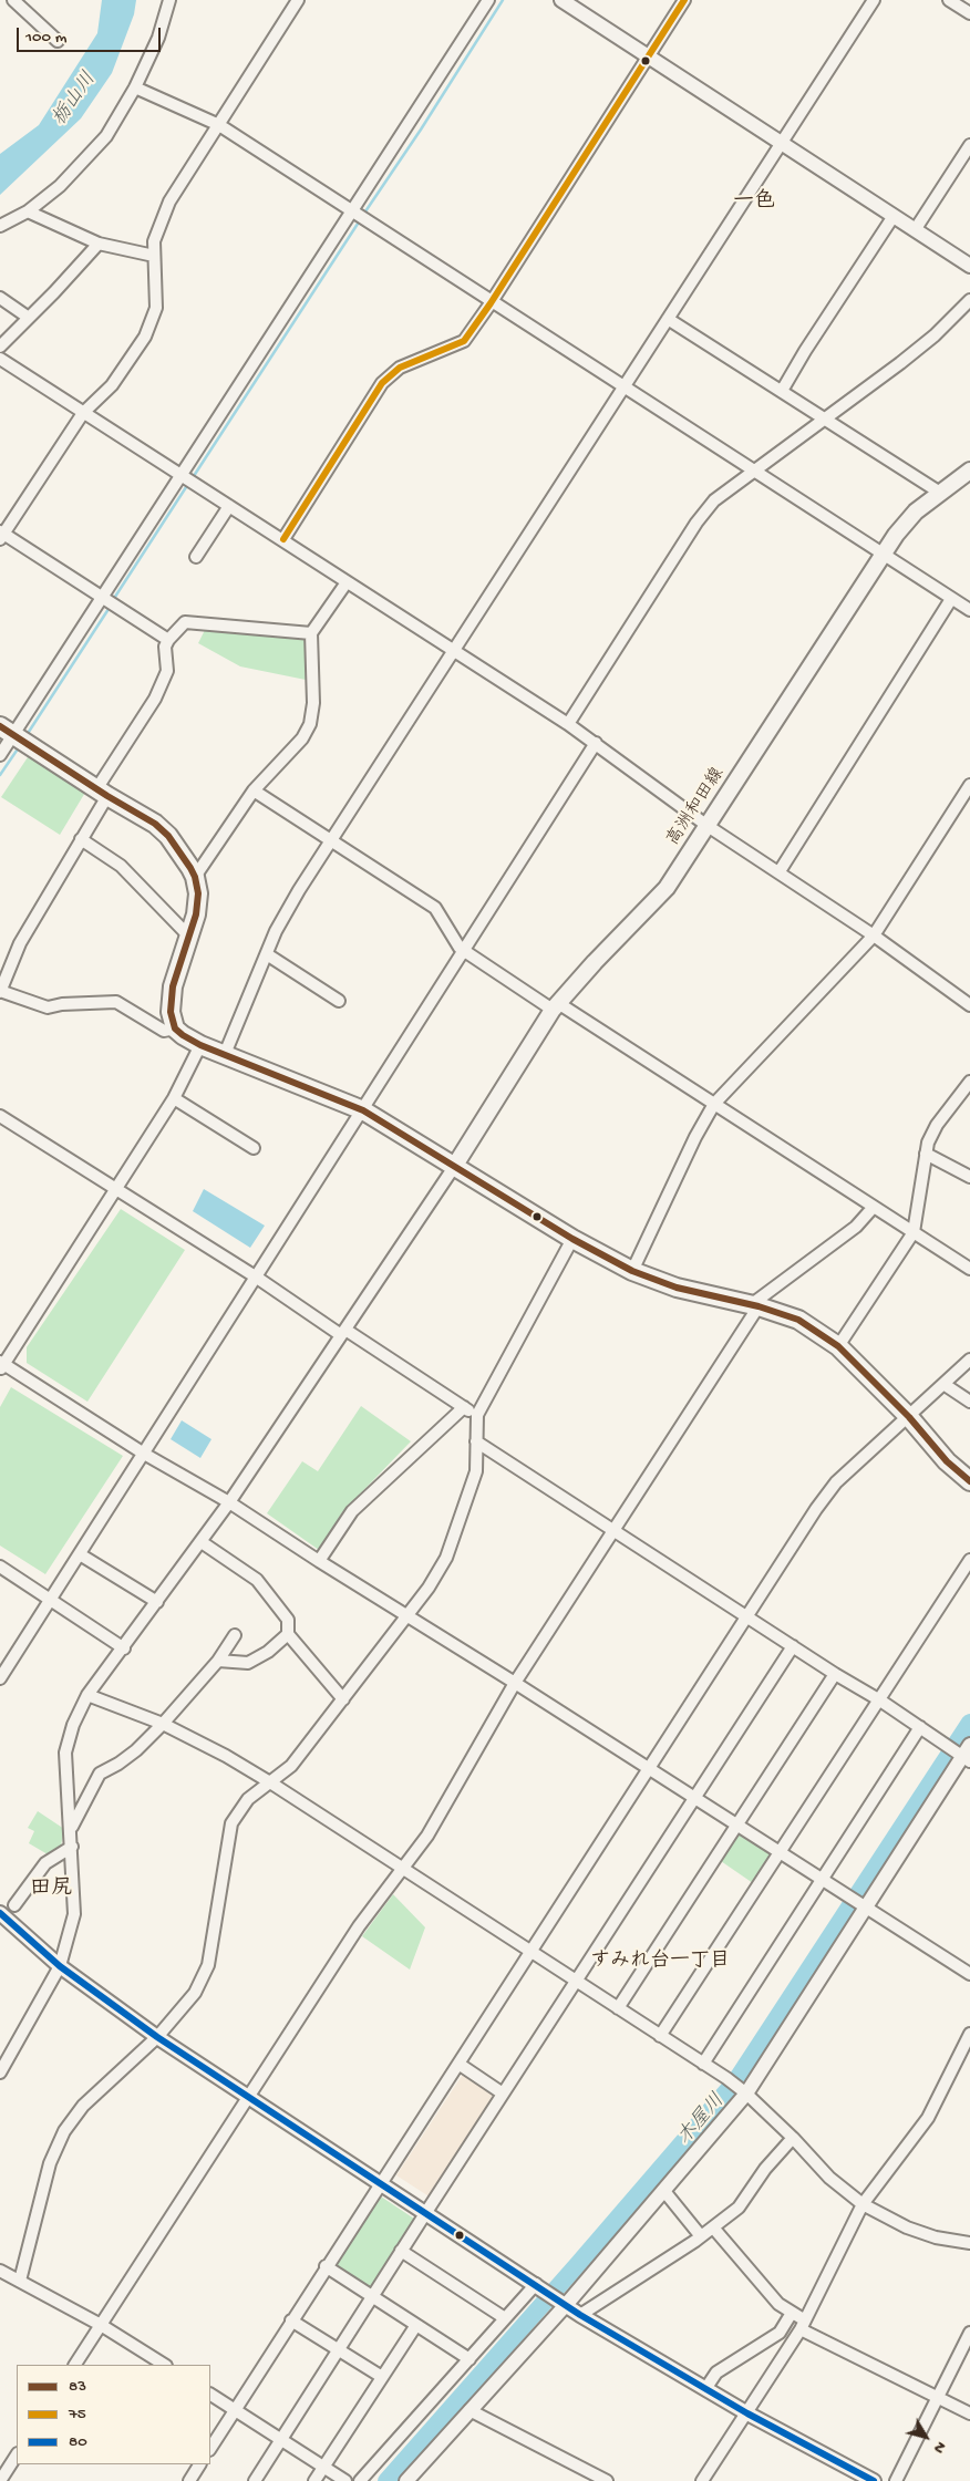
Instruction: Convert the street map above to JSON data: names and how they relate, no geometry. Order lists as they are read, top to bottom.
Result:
{
  "streets": {
    "main road": ["高洲和田線"]
  },
  "districts": ["一色", "田尻", "すみれ台一丁目"],
  "water": ["栃山川", "木屋川"],
  "lines": ["transit line 75", "transit line 83", "transit line 80"],
  "legend": ["83", "75", "80"],
  "scale_bar": "100 m",
  "north": "bottom right"
}
